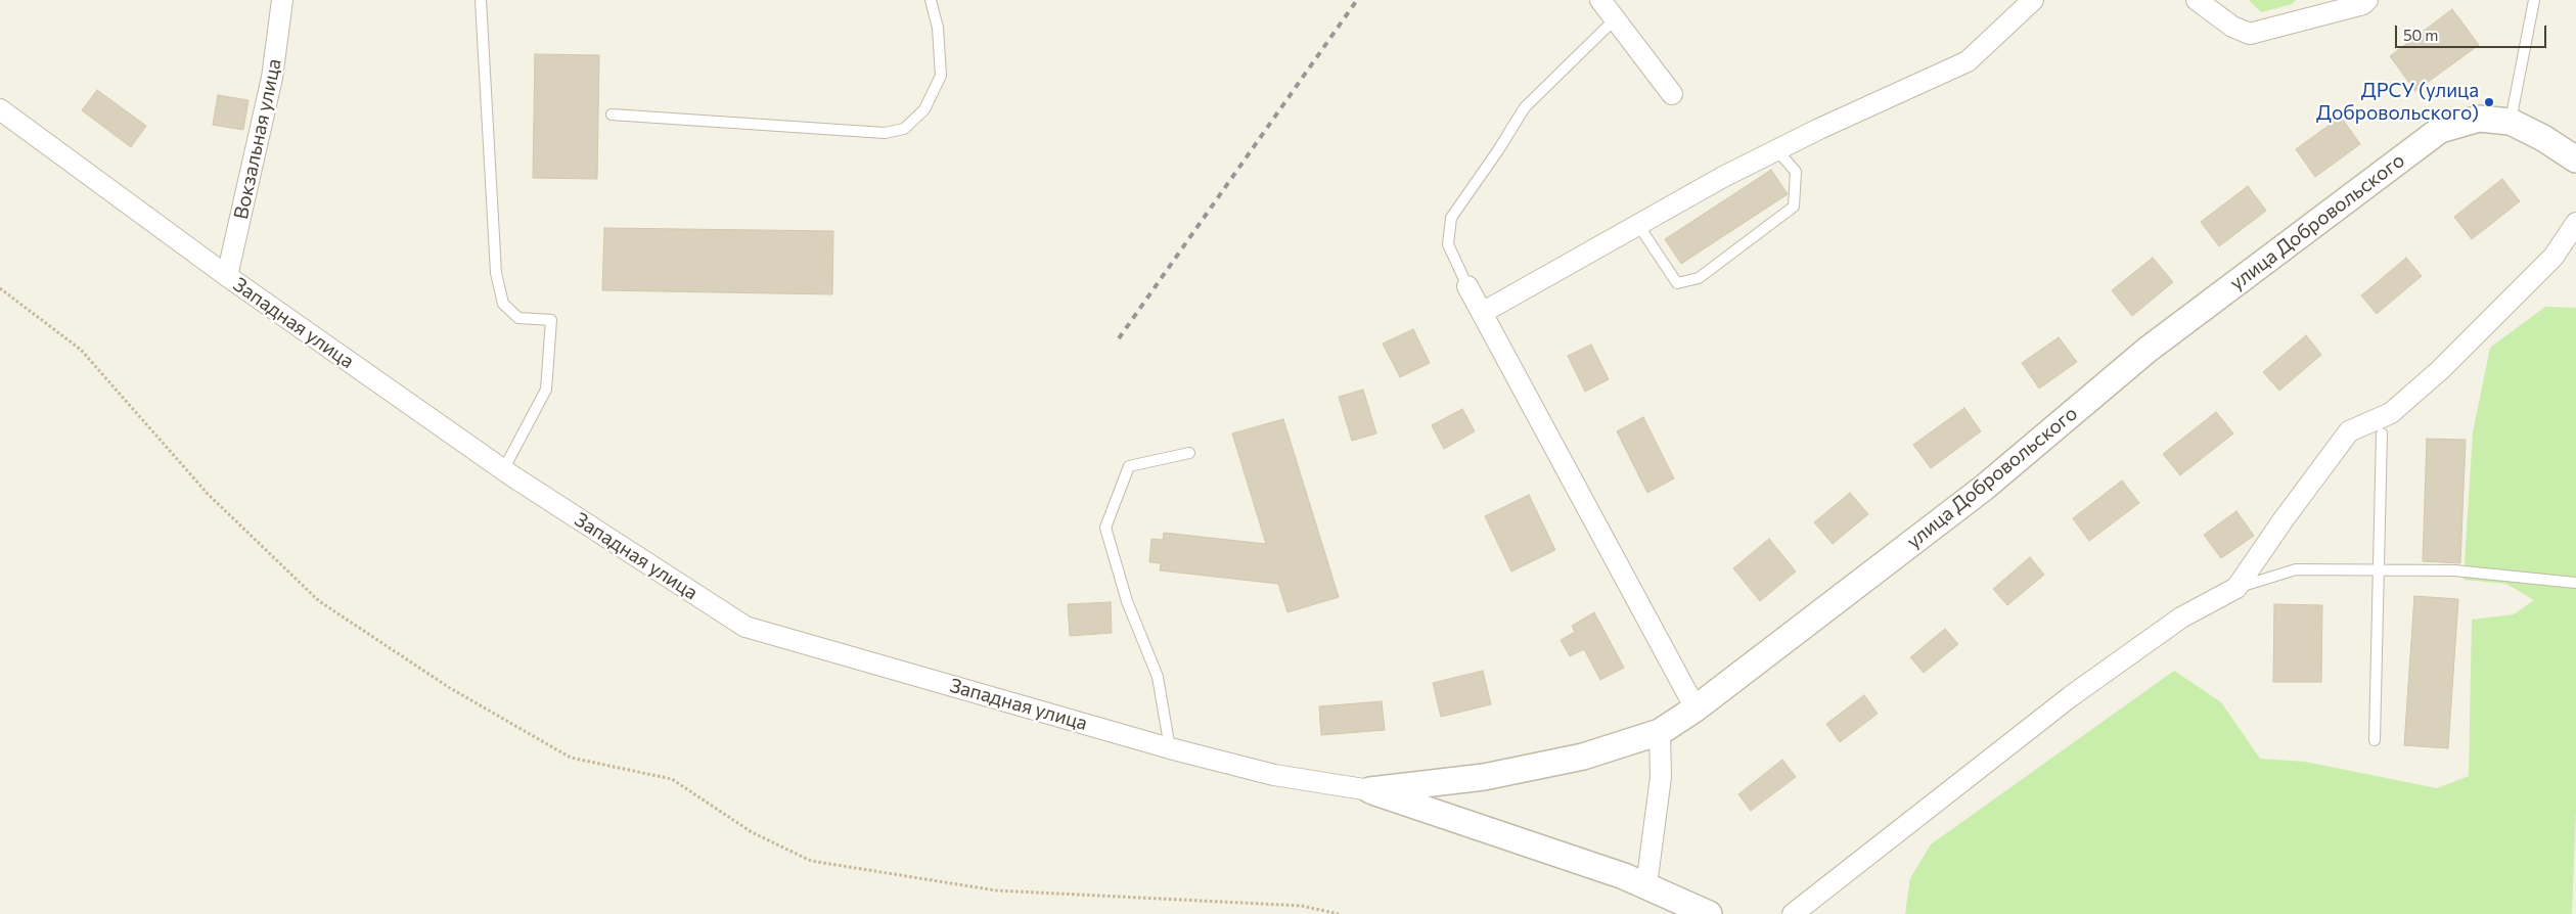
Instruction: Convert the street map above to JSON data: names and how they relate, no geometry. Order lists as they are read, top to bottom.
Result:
{
  "streets": {
    "street": ["Вокзальная улица", "улица Добровольского", "Западная улица"]
  },
  "crossings": [
    ["Вокзальная улица", "Западная улица"],
    ["улица Добровольского", "Западная улица"]
  ],
  "places": ["ДРСУ (улица Добровольского)"],
  "scale_bar": "50 m"
}
